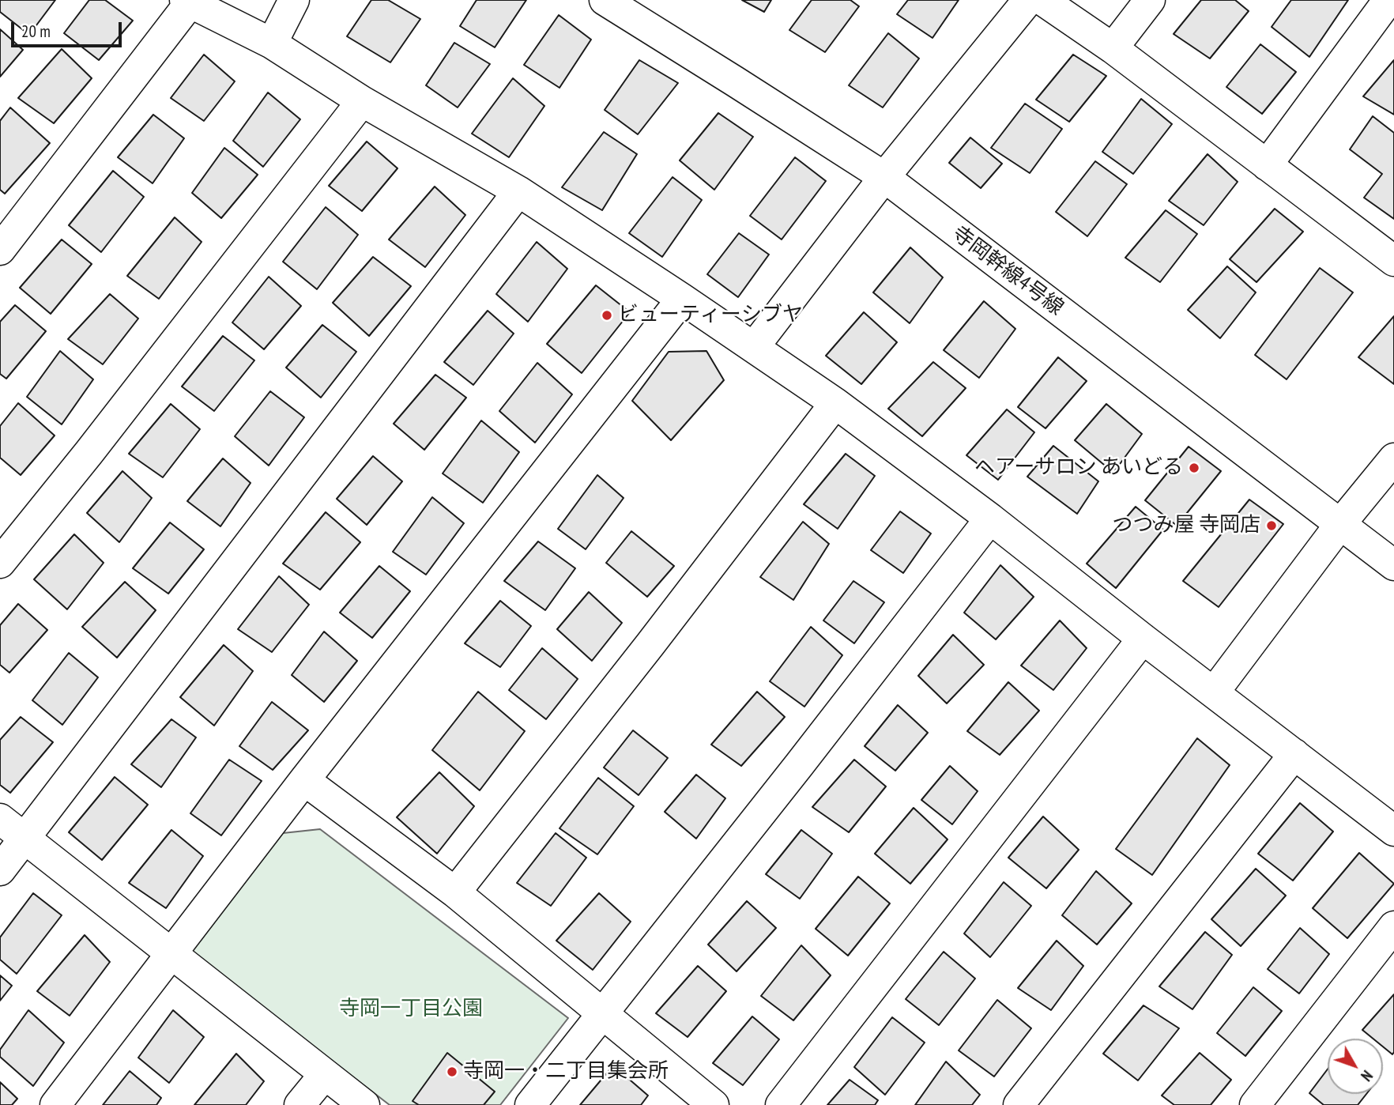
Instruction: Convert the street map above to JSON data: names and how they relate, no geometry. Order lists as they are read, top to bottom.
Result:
{
  "streets": {
    "street": ["寺岡幹線4号線"]
  },
  "parks": ["寺岡一丁目公園"],
  "places": [
    "ビューティーシブヤ",
    "ヘアーサロン あいどる",
    "つつみ屋 寺岡店",
    "寺岡一・二丁目集会所"
  ],
  "scale_bar": "20 m",
  "north": "bottom right"
}
